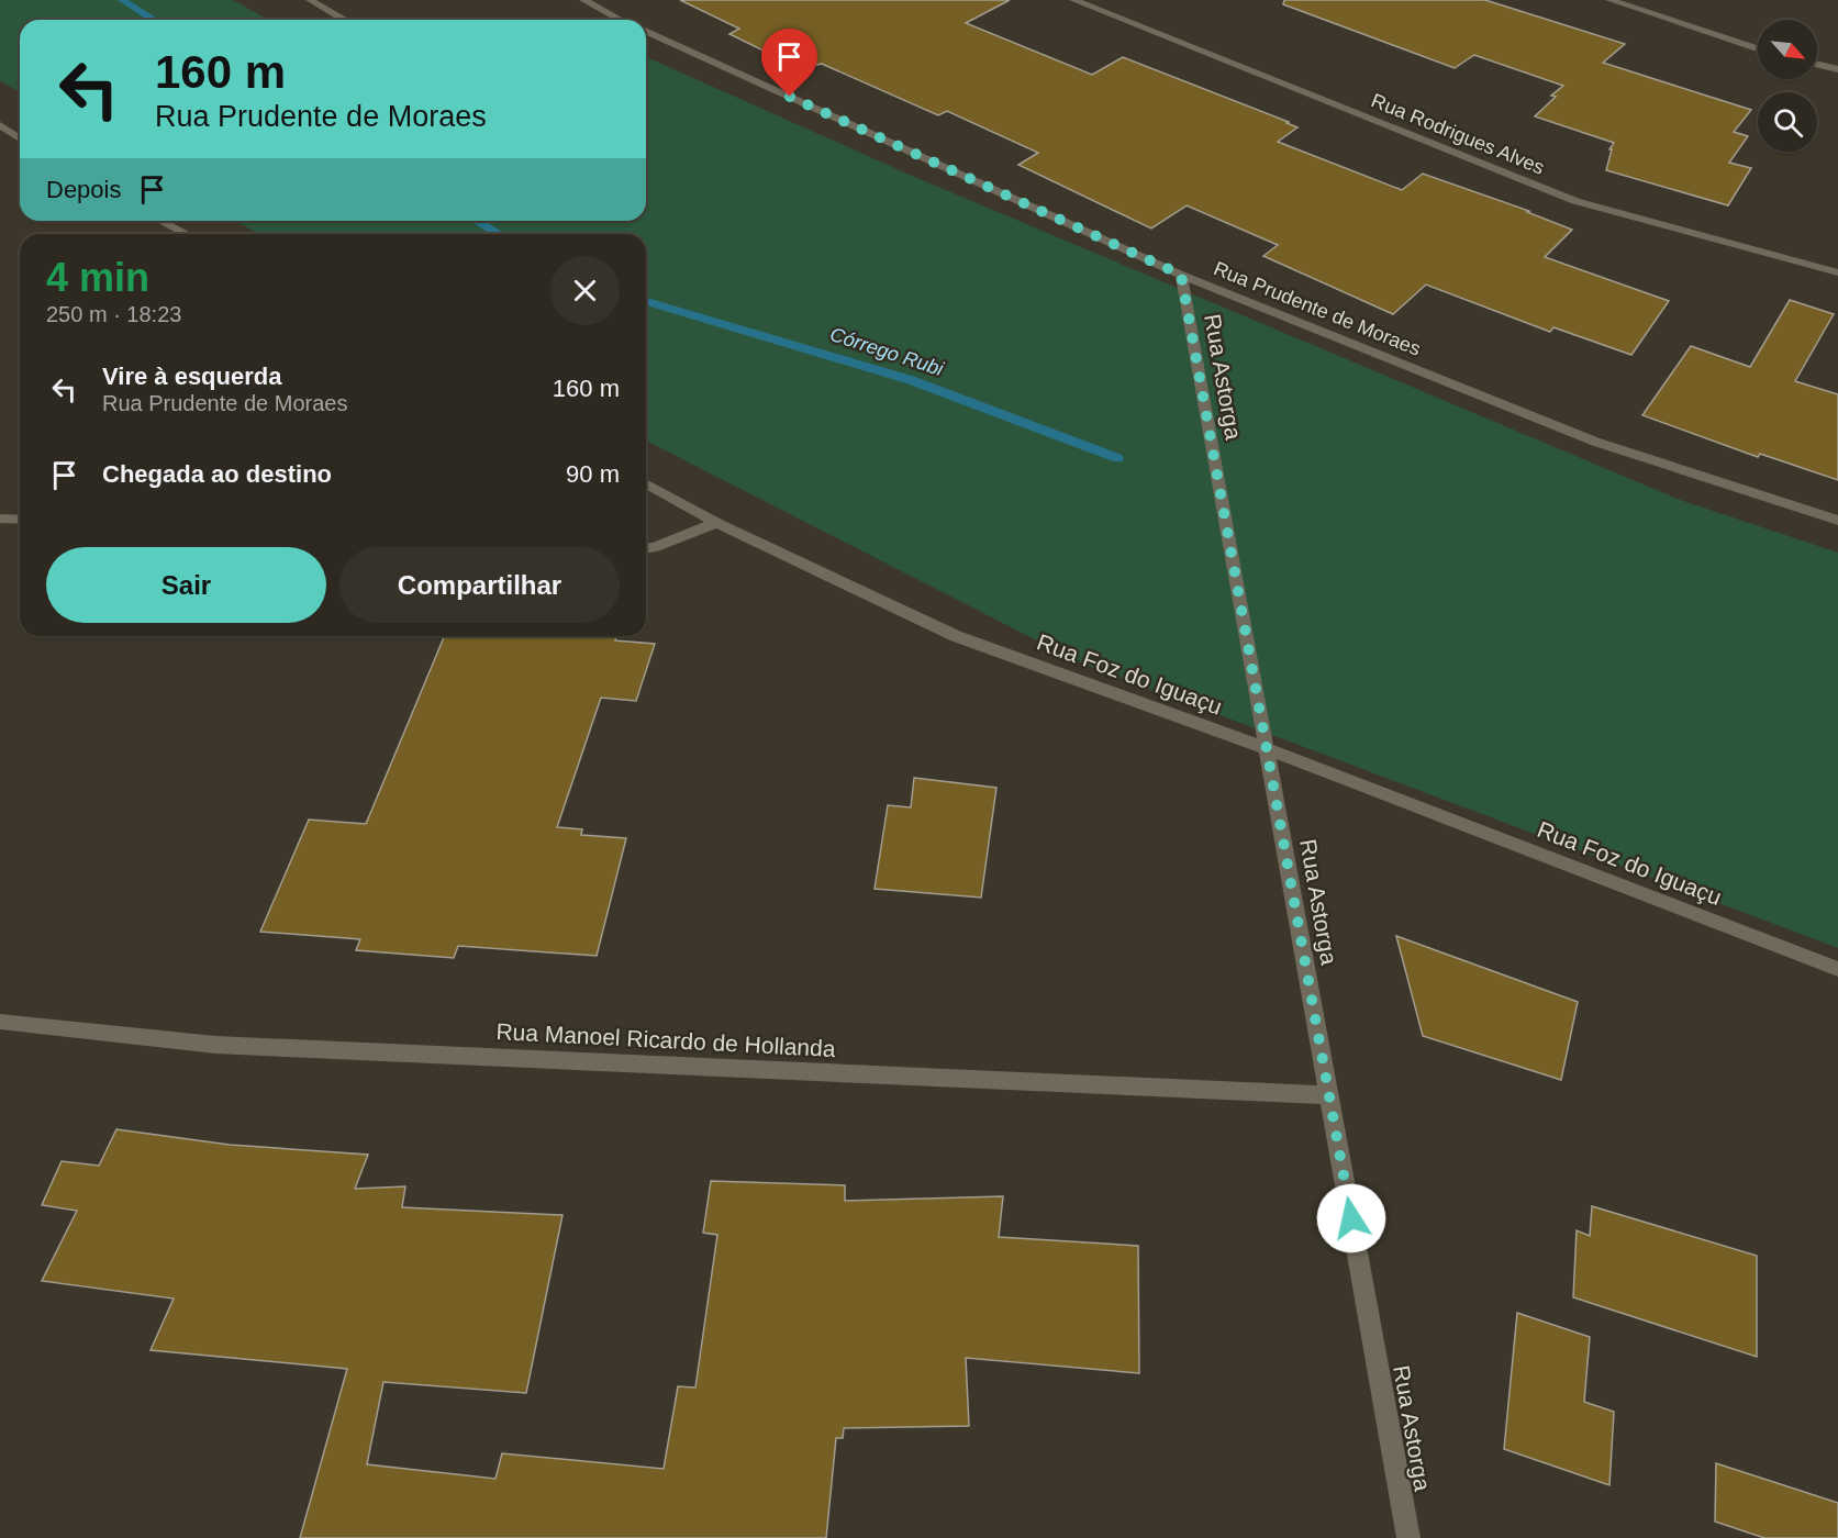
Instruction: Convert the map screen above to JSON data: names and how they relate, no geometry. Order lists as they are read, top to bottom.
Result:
{
  "streets": {
    "street": [
      "Rua Rodrigues Alves",
      "Rua Prudente de Moraes",
      "Rua Astorga",
      "Rua Foz do Iguaçu",
      "Rua Manoel Ricardo de Hollanda"
    ]
  },
  "crossings": [
    ["Rua Prudente de Moraes", "Rua Astorga"],
    ["Rua Astorga", "Rua Foz do Iguaçu"],
    ["Rua Astorga", "Rua Manoel Ricardo de Hollanda"]
  ],
  "water": ["Córrego Rubi"],
  "north": "bottom right",
  "page": {
    "turn": ["160 m", "Rua Prudente de Moraes"],
    "then": "Depois",
    "heading": ["4 min", "250 m · 18:23"],
    "list": [
      {
        "name": "Vire à esquerda",
        "note": "Rua Prudente de Moraes",
        "value": "160 m"
      },
      {
        "name": "Chegada ao destino",
        "value": "90 m"
      }
    ],
    "buttons": ["Sair", "Compartilhar"]
  }
}
